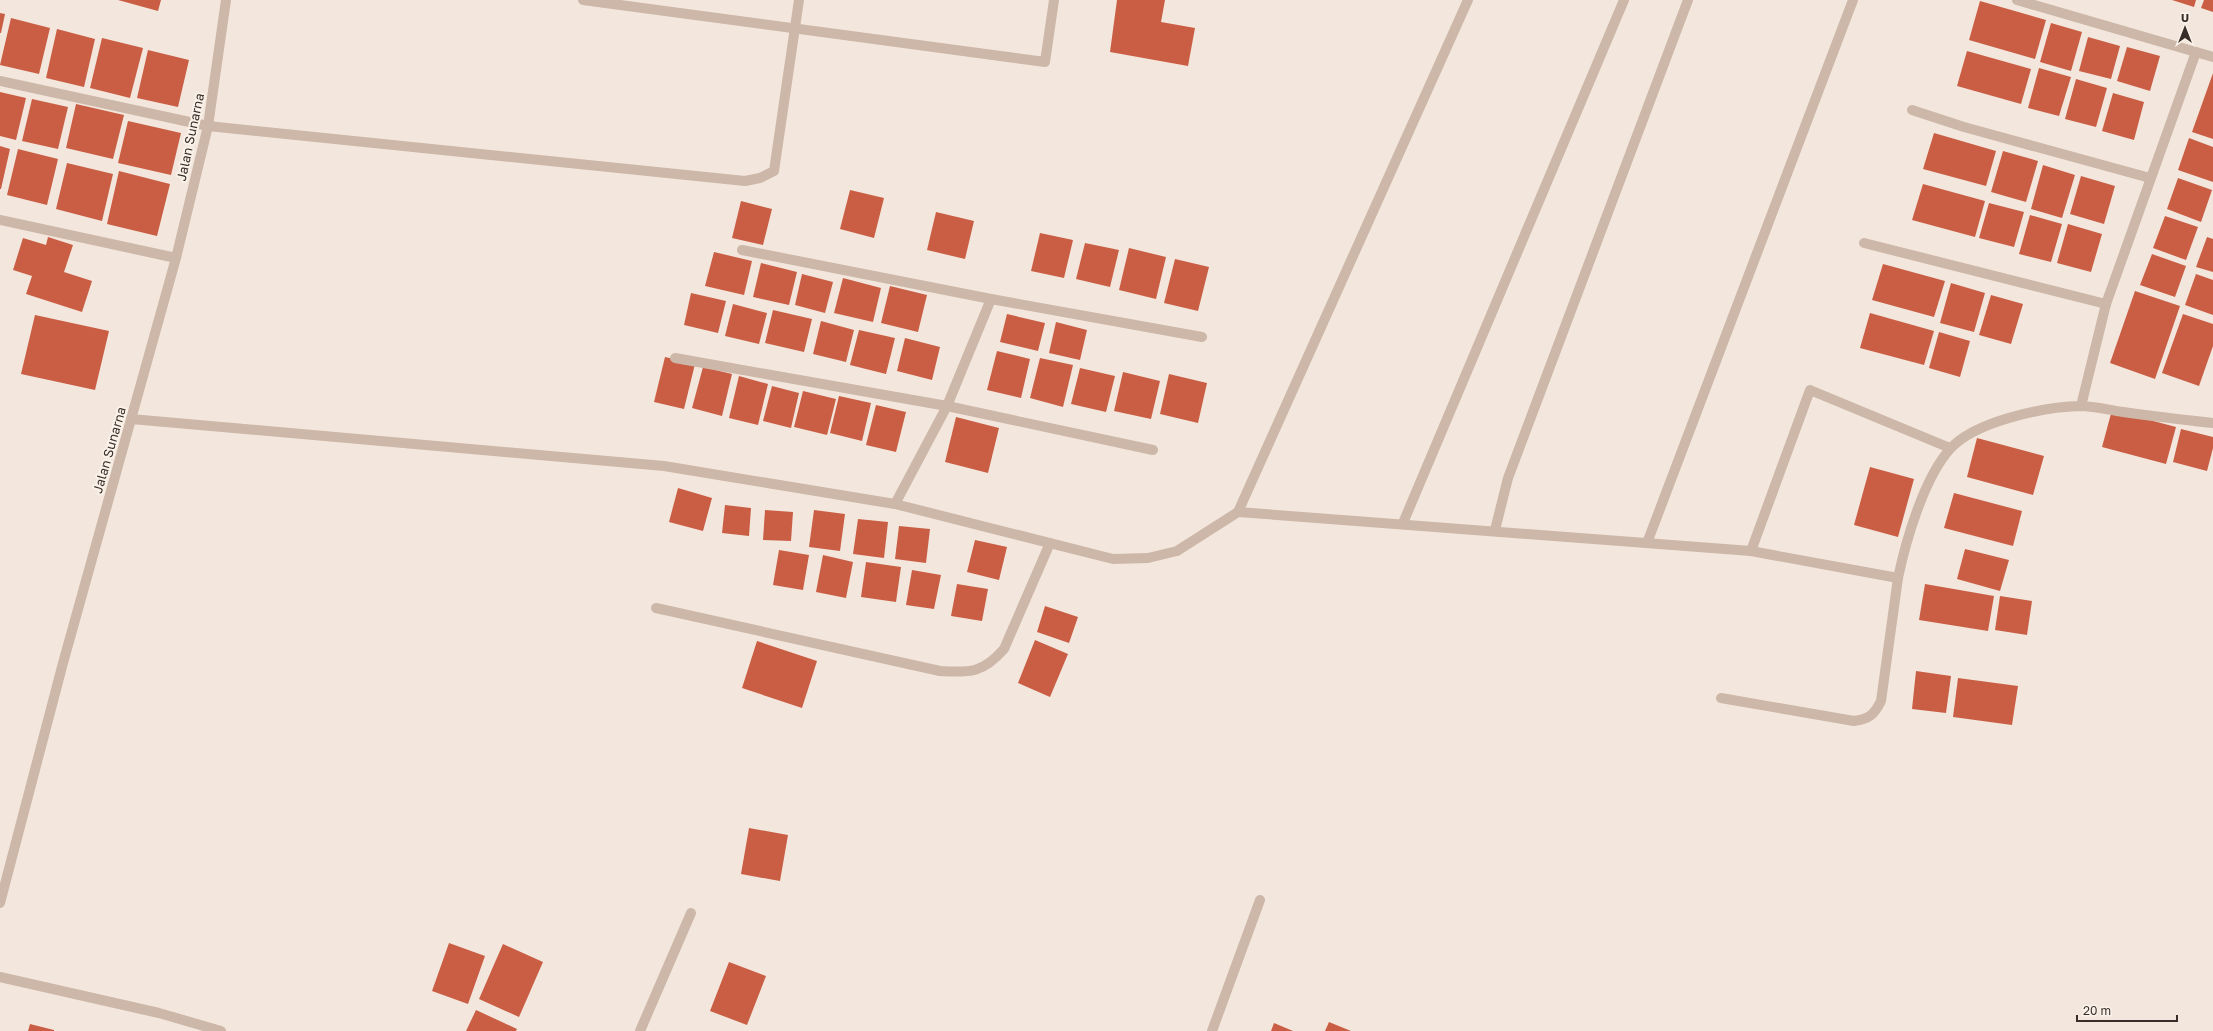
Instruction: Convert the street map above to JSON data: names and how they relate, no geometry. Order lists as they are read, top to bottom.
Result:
{
  "streets": {
    "street": ["Jalan Sunarna"]
  },
  "scale_bar": "20 m",
  "north": "top"
}
